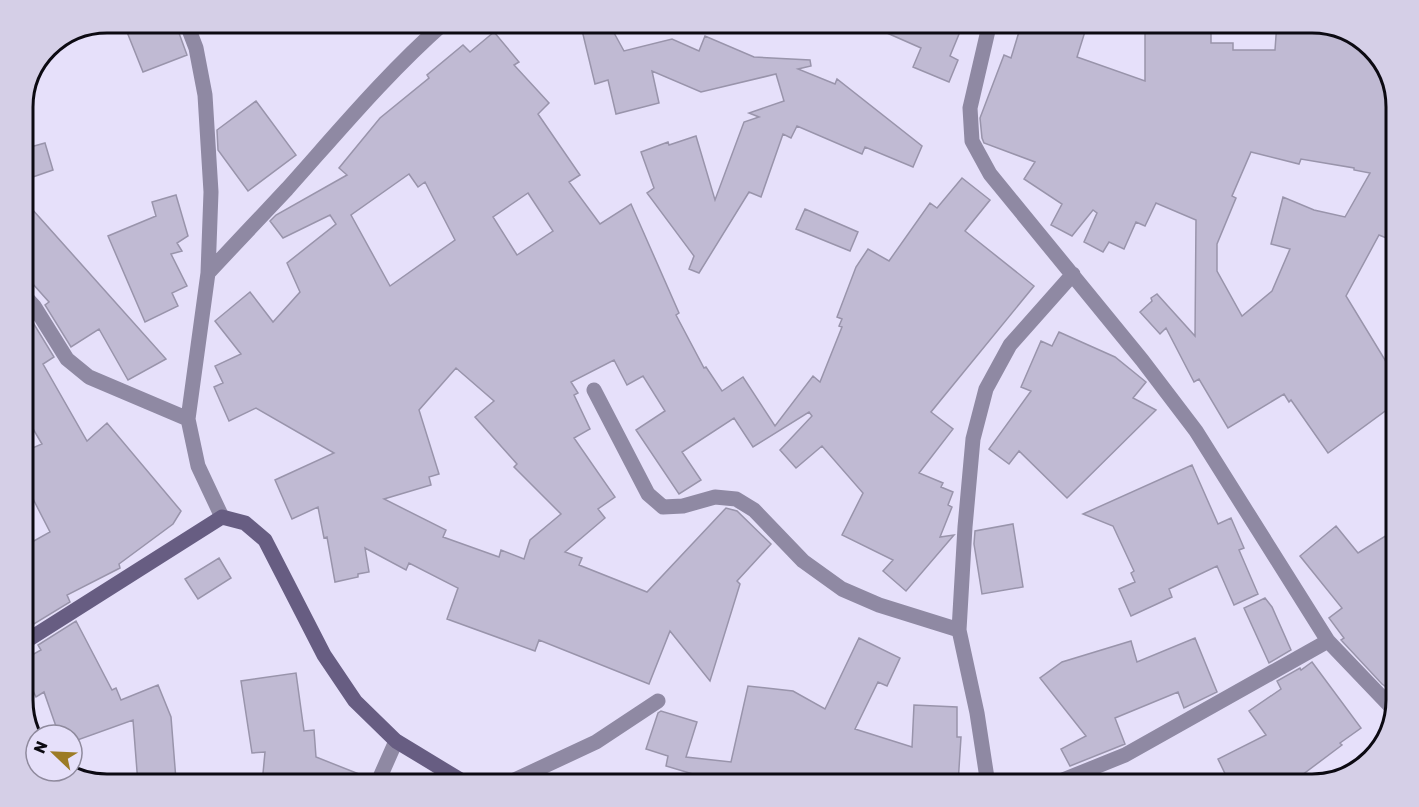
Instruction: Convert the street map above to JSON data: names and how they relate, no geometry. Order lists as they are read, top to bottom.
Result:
{
  "north": "top left"
}
